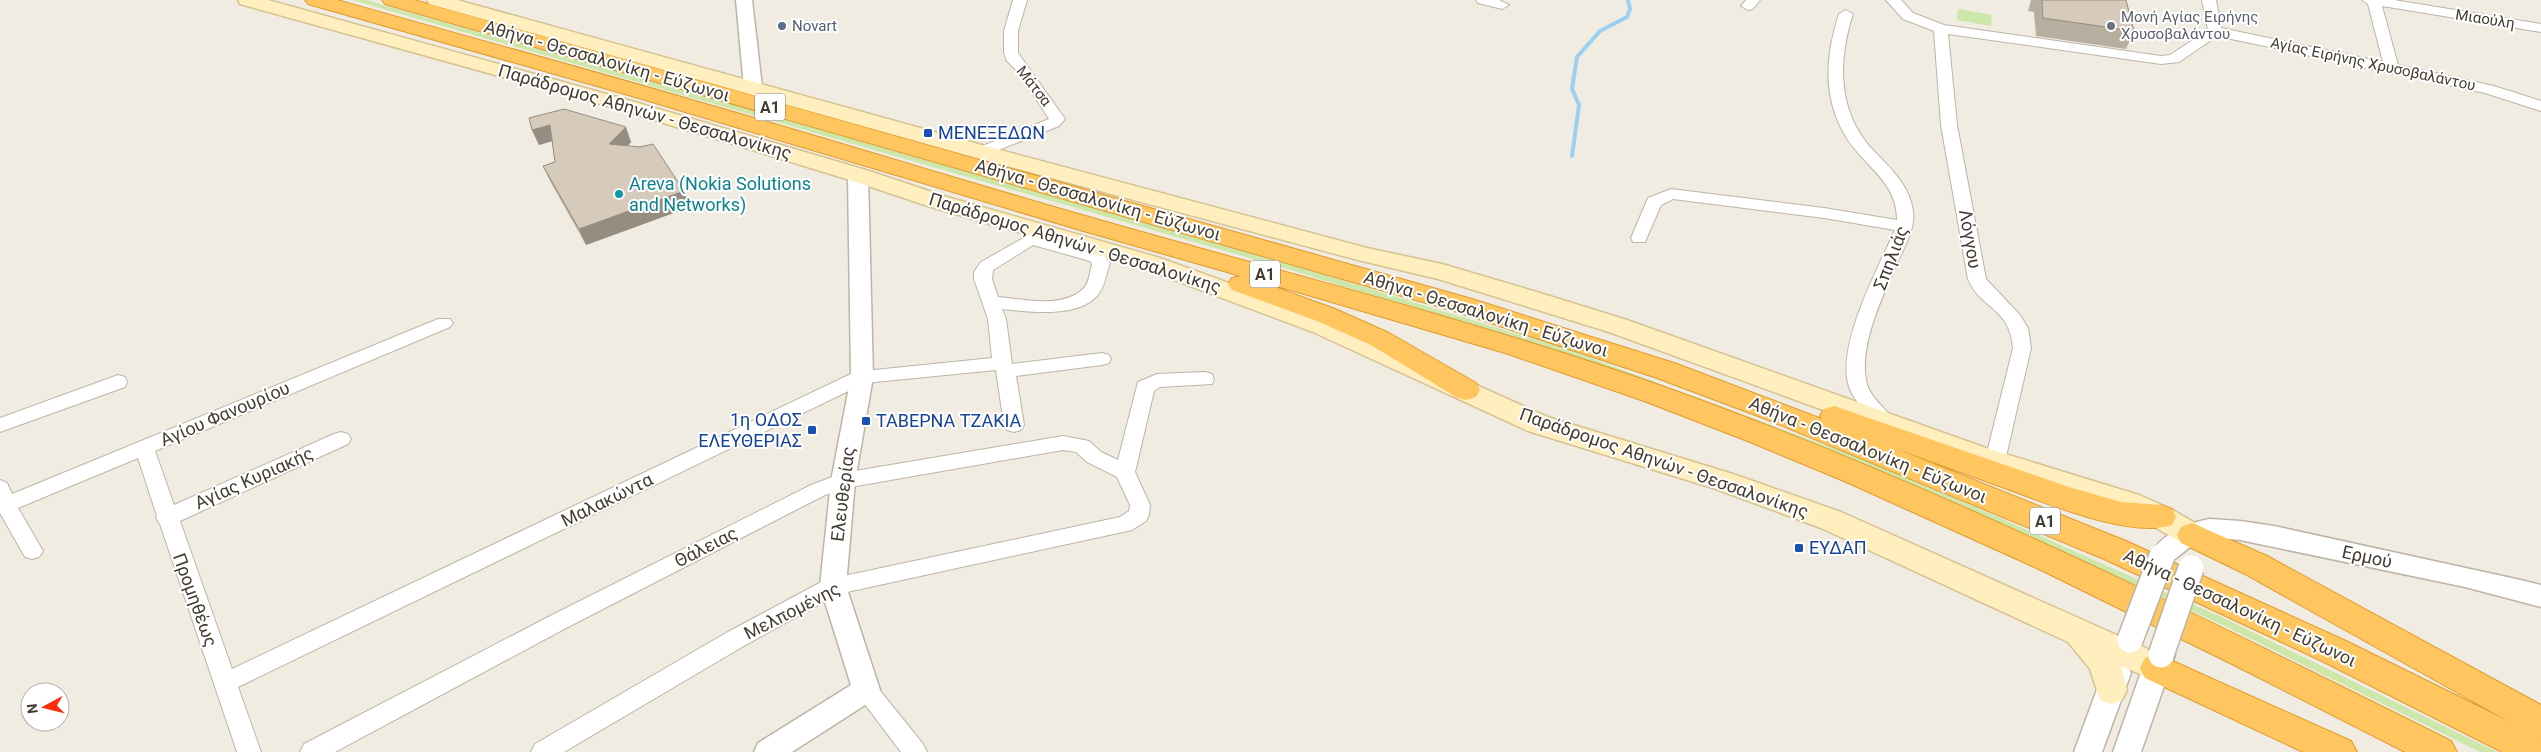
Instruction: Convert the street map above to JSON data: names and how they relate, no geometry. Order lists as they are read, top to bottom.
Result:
{
  "streets": {
    "highway": ["Αθήνα - Θεσσαλονίκη - Εύζωνοι", "Α1"],
    "main road": ["Παράδρομος Αθηνών - Θεσσαλονίκης"],
    "street": [
      "Μιαούλη",
      "Αγίας Ειρήνης Χρυσοβαλάντου",
      "Μάτσα",
      "Λόγγου",
      "Σπηλιάς",
      "Αγίου Φανουρίου",
      "Αγίας Κυριακής",
      "Ελευθερίας",
      "Μαλακώντα",
      "Θάλειας",
      "Ερμού",
      "Προμηθέως",
      "Μελπομένης"
    ]
  },
  "crossings": [
    ["Παράδρομος Αθηνών - Θεσσαλονίκης", "Ελευθερίας"],
    ["Αγίου Φανουρίου", "Προμηθέως"],
    ["Αγίας Κυριακής", "Προμηθέως"],
    ["Ελευθερίας", "Μαλακώντα"],
    ["Ελευθερίας", "Θάλειας"],
    ["Ελευθερίας", "Μελπομένης"],
    ["Μαλακώντα", "Προμηθέως"],
    ["Θάλειας", "Μελπομένης"]
  ],
  "places": {
    "other": ["Novart", "Μονή Αγίας Ειρήνης Χρυσοβαλάντου", "Areva (Nokia Solutions and Networks)"],
    "transit": [
      "ΜΕΝΕΞΕΔΩΝ",
      "ΤΑΒΕΡΝΑ ΤΖΑΚΙΑ",
      "1η ΟΔΟΣ ΕΛΕΥΘΕΡΙΑΣ",
      "ΕΥΔΑΠ"
    ]
  },
  "north": "left"
}
